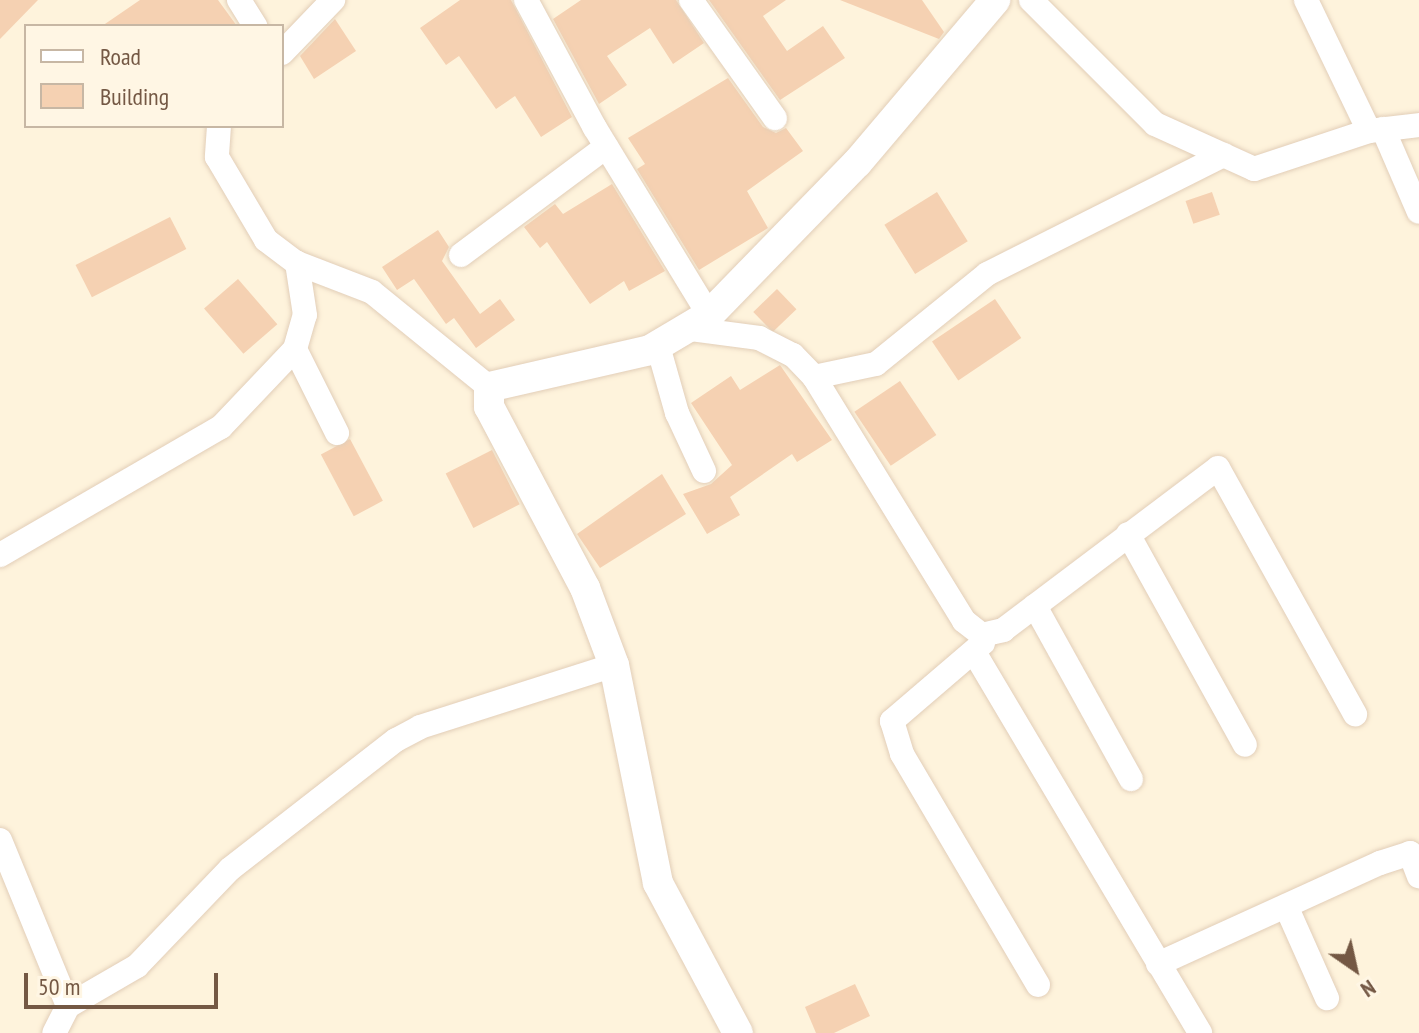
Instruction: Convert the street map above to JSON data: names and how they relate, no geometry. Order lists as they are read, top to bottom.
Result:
{
  "legend": ["Road", "Building"],
  "scale_bar": "50 m",
  "north": "bottom right"
}
